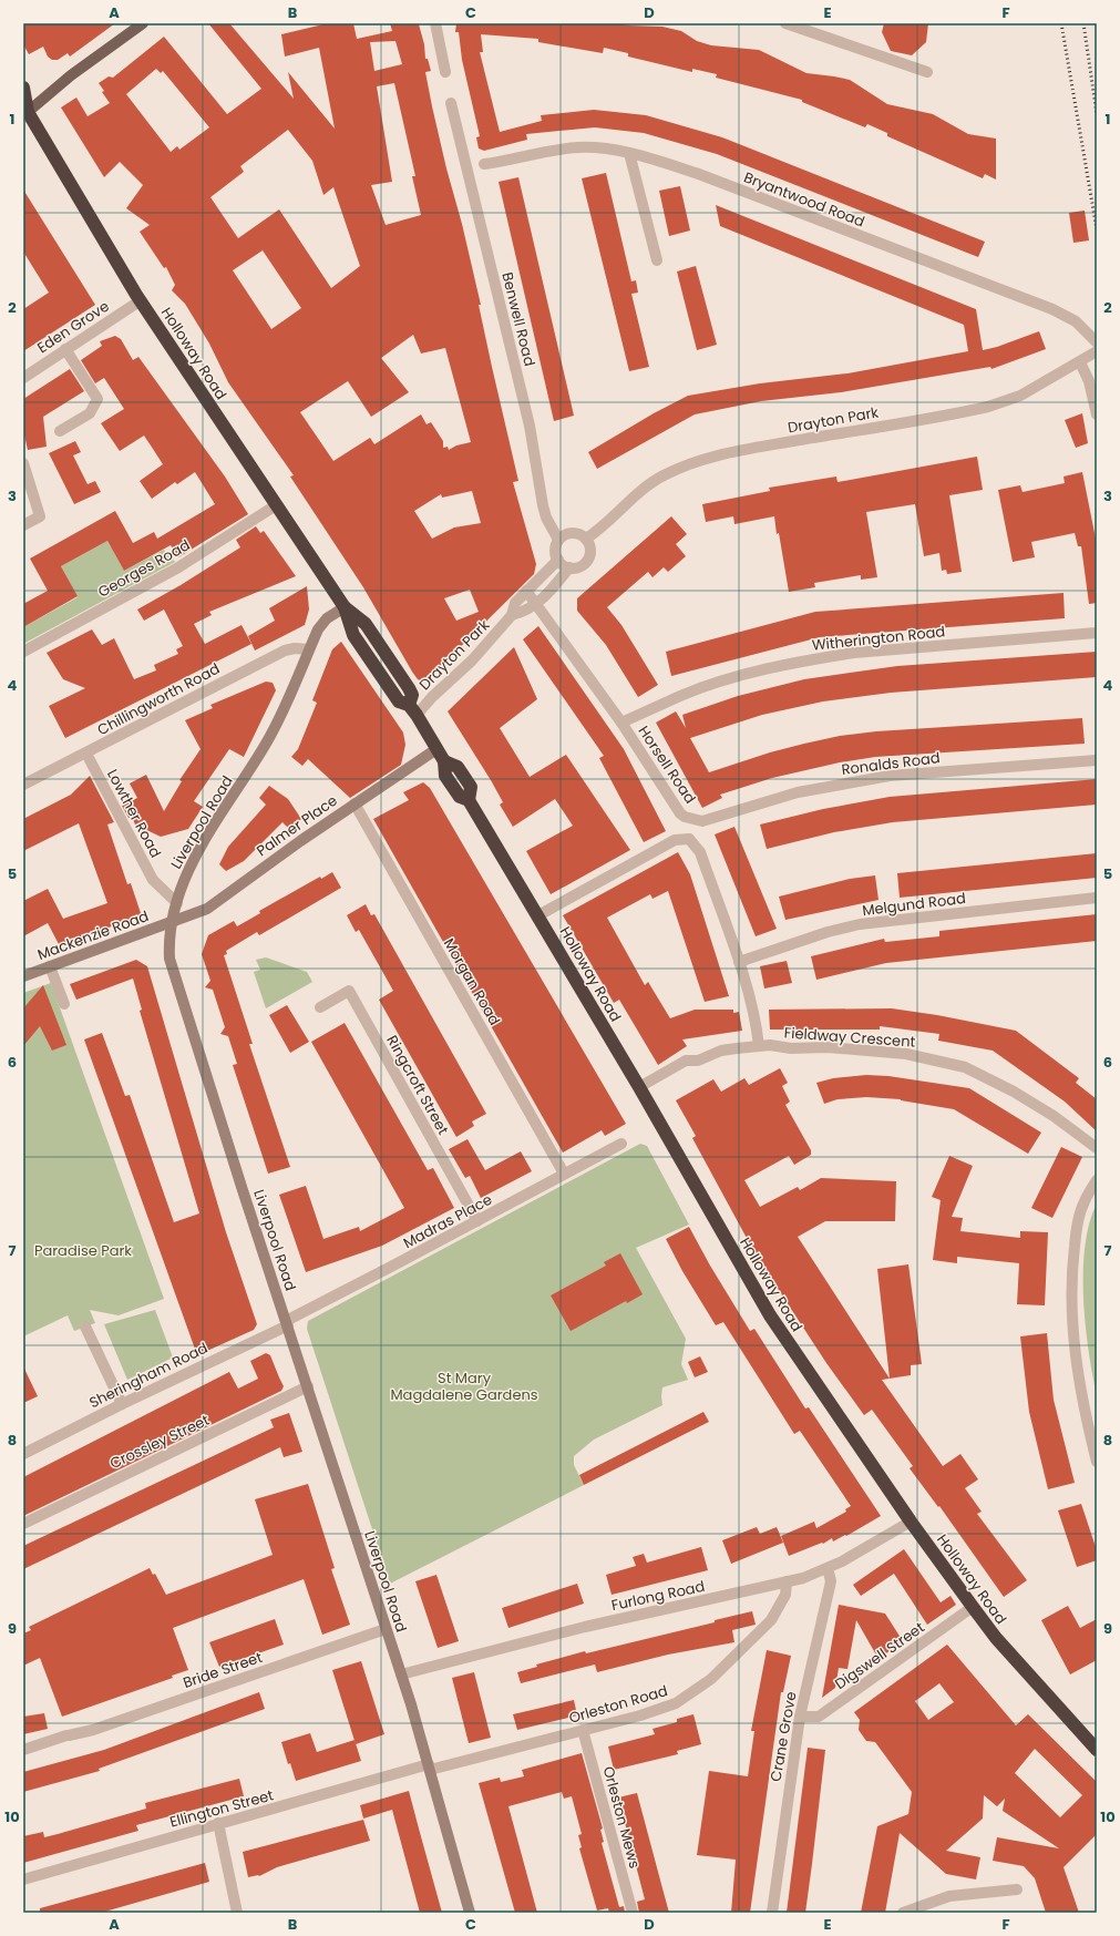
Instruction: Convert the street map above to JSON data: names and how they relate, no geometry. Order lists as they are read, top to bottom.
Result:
{
  "streets": {
    "highway": ["Holloway Road"],
    "main road": ["Liverpool Road", "Palmer Place", "Mackenzie Road"],
    "street": [
      "Bryantwood Road",
      "Benwell Road",
      "Eden Grove",
      "Drayton Park",
      "Georges Road",
      "Witherington Road",
      "Chillingworth Road",
      "Ronalds Road",
      "Horsell Road",
      "Lowther Road",
      "Melgund Road",
      "Morgan Road",
      "Fieldway Crescent",
      "Ringcroft Street",
      "Madras Place",
      "Sheringham Road",
      "Crossley Street",
      "Furlong Road",
      "Digswell Street",
      "Bride Street",
      "Orleston Road",
      "Crane Grove",
      "Ellington Street",
      "Orleston Mews"
    ]
  },
  "crossings": [
    ["Benwell Road", "Drayton Park"],
    ["Eden Grove", "Holloway Road"],
    ["Holloway Road", "Drayton Park"],
    ["Holloway Road", "Georges Road"],
    ["Holloway Road", "Liverpool Road"],
    ["Holloway Road", "Palmer Place"],
    ["Holloway Road", "Fieldway Crescent"],
    ["Holloway Road", "Furlong Road"],
    ["Holloway Road", "Digswell Street"],
    ["Drayton Park", "Horsell Road"],
    ["Witherington Road", "Horsell Road"],
    ["Chillingworth Road", "Lowther Road"],
    ["Chillingworth Road", "Liverpool Road"],
    ["Ronalds Road", "Horsell Road"],
    ["Lowther Road", "Liverpool Road"],
    ["Liverpool Road", "Palmer Place"],
    ["Liverpool Road", "Mackenzie Road"],
    ["Liverpool Road", "Madras Place"],
    ["Liverpool Road", "Sheringham Road"],
    ["Liverpool Road", "Crossley Street"],
    ["Liverpool Road", "Furlong Road"],
    ["Liverpool Road", "Bride Street"],
    ["Liverpool Road", "Orleston Road"],
    ["Liverpool Road", "Ellington Street"],
    ["Palmer Place", "Mackenzie Road"],
    ["Palmer Place", "Morgan Road"],
    ["Morgan Road", "Madras Place"],
    ["Ringcroft Street", "Madras Place"],
    ["Madras Place", "Sheringham Road"],
    ["Furlong Road", "Orleston Road"],
    ["Furlong Road", "Crane Grove"],
    ["Digswell Street", "Crane Grove"],
    ["Orleston Road", "Ellington Street"],
    ["Orleston Road", "Orleston Mews"]
  ],
  "parks": ["Paradise Park", "St Mary Magdalene Gardens"],
  "grid": {
    "columns": [
      "A",
      "B",
      "C",
      "D",
      "E",
      "F"
    ],
    "rows": [
      "1",
      "2",
      "3",
      "4",
      "5",
      "6",
      "7",
      "8",
      "9",
      "10"
    ]
  }
}
